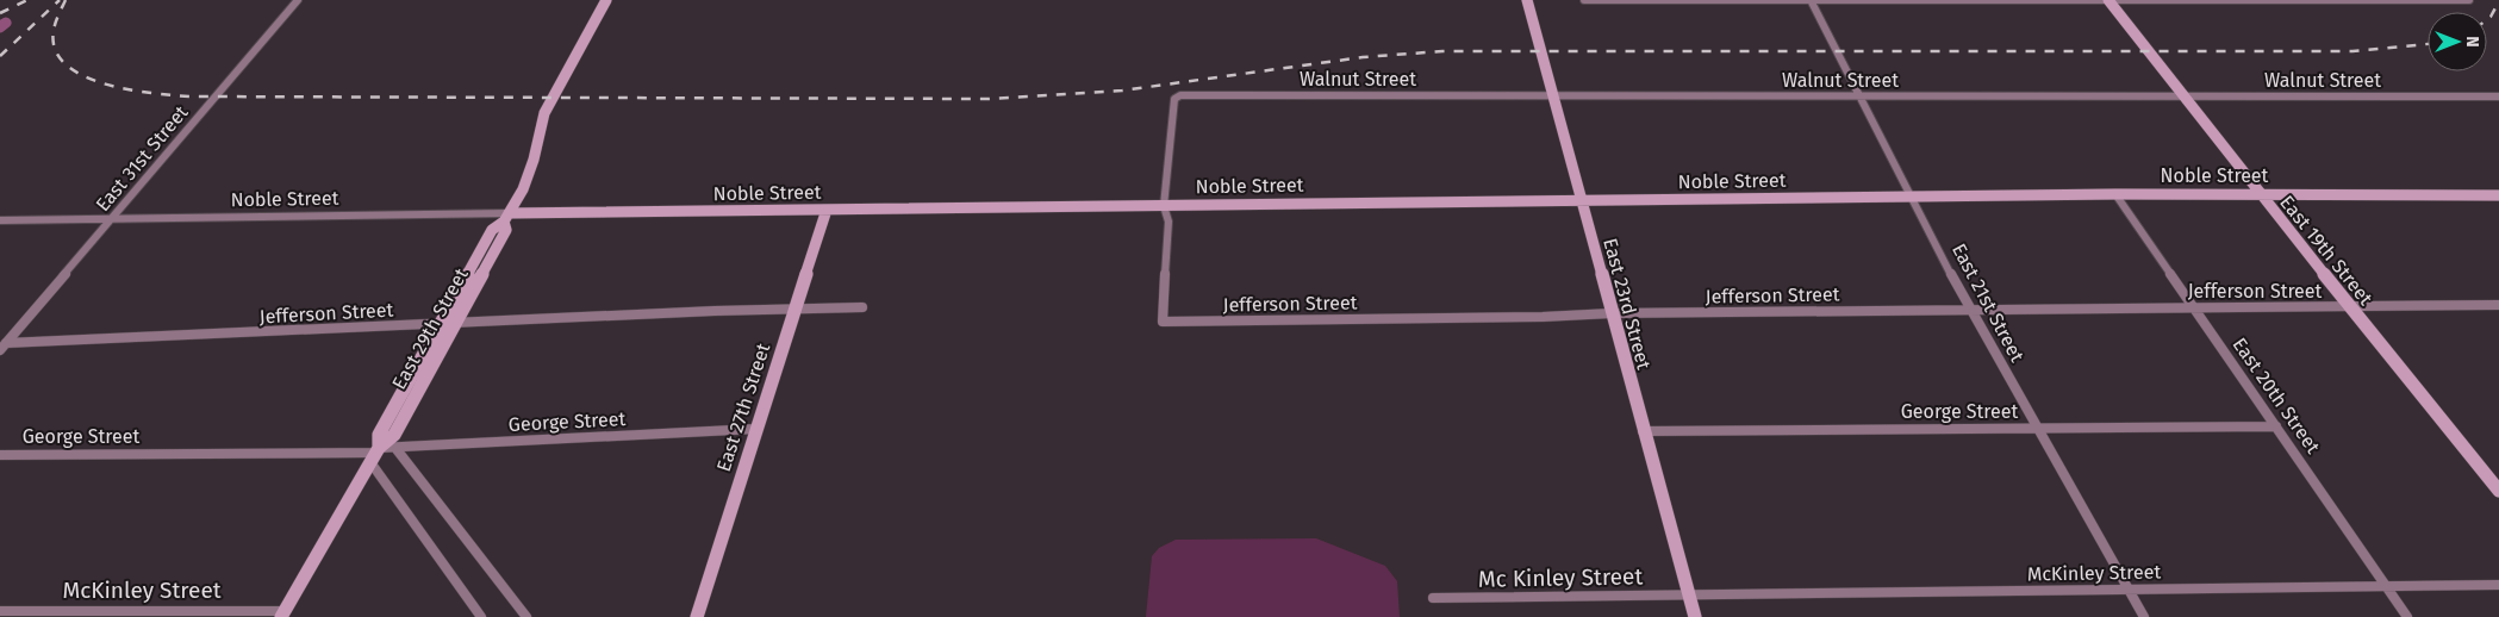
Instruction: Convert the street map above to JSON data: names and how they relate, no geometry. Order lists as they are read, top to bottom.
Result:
{
  "streets": {
    "street": [
      "Walnut Street",
      "East 31st Street",
      "Noble Street",
      "East 19th Street",
      "Jefferson Street",
      "East 21st Street",
      "East 23rd Street",
      "East 29th Street",
      "East 20th Street",
      "East 27th Street",
      "George Street",
      "McKinley Street",
      "Mc Kinley Street"
    ]
  },
  "crossings": [
    ["Walnut Street", "Noble Street"],
    ["Walnut Street", "East 19th Street"],
    ["Walnut Street", "Jefferson Street"],
    ["Walnut Street", "East 21st Street"],
    ["Walnut Street", "East 23rd Street"],
    ["East 31st Street", "Noble Street"],
    ["East 31st Street", "Jefferson Street"],
    ["Noble Street", "East 19th Street"],
    ["Noble Street", "Jefferson Street"],
    ["Noble Street", "East 21st Street"],
    ["Noble Street", "East 23rd Street"],
    ["Noble Street", "East 29th Street"],
    ["Noble Street", "East 20th Street"],
    ["Noble Street", "East 27th Street"],
    ["East 19th Street", "Jefferson Street"],
    ["Jefferson Street", "East 21st Street"],
    ["Jefferson Street", "East 23rd Street"],
    ["Jefferson Street", "East 29th Street"],
    ["Jefferson Street", "East 20th Street"],
    ["Jefferson Street", "East 27th Street"],
    ["East 21st Street", "George Street"],
    ["East 21st Street", "McKinley Street"],
    ["East 23rd Street", "George Street"],
    ["East 23rd Street", "McKinley Street"],
    ["East 23rd Street", "Mc Kinley Street"],
    ["East 29th Street", "George Street"],
    ["East 29th Street", "McKinley Street"],
    ["East 20th Street", "George Street"],
    ["East 20th Street", "McKinley Street"],
    ["East 27th Street", "George Street"],
    ["McKinley Street", "Mc Kinley Street"]
  ],
  "north": "right"
}
